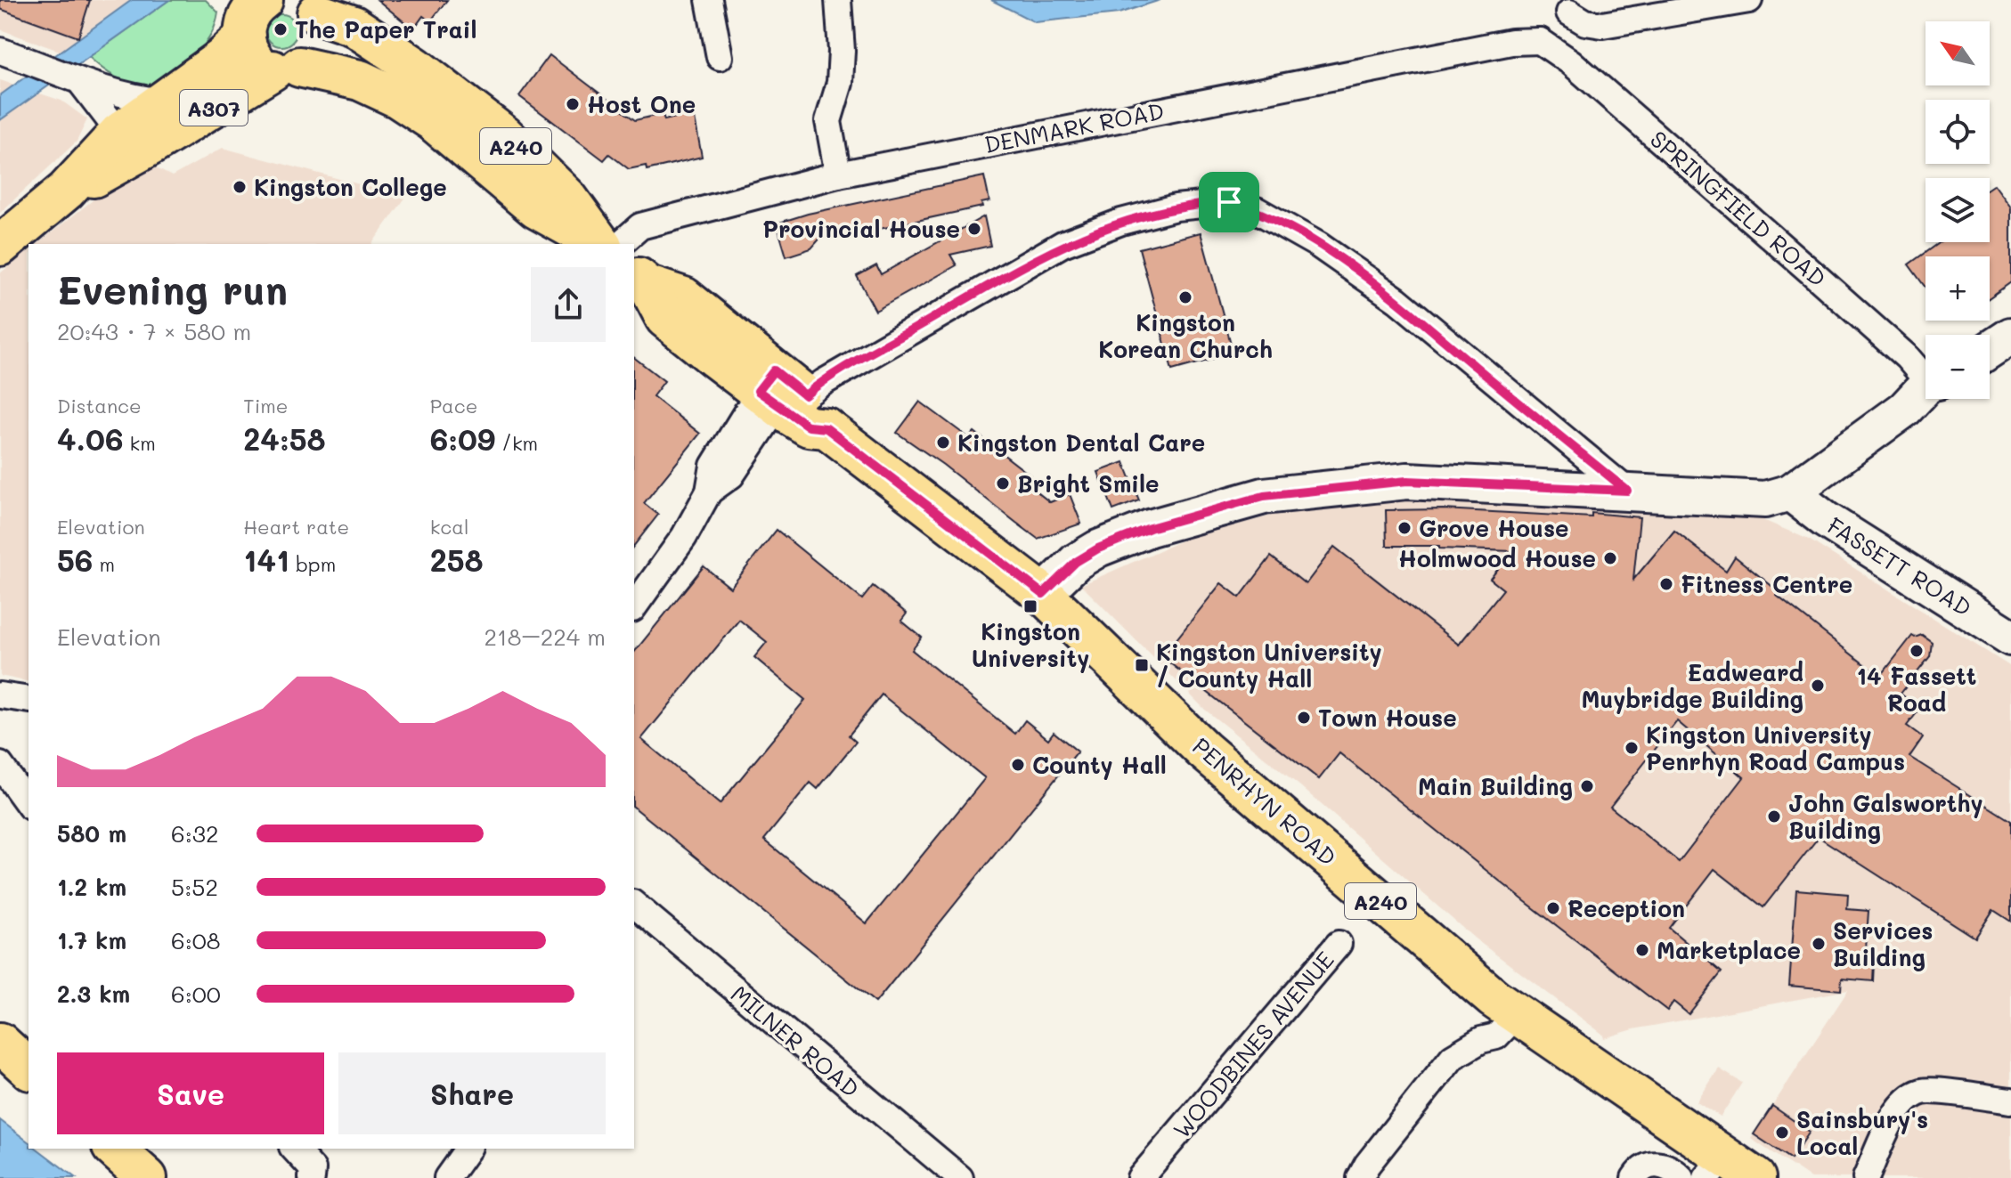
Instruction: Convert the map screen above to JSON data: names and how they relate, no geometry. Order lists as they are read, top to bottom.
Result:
{
  "streets": {
    "main road": ["A307", "A240", "PENRHYN ROAD"],
    "street": [
      "DENMARK ROAD",
      "SPRINGFIELD ROAD",
      "FASSETT ROAD",
      "MILNER ROAD",
      "WOODBINES AVENUE"
    ]
  },
  "crossings": [
    ["A307", "A240"],
    ["DENMARK ROAD", "SPRINGFIELD ROAD"]
  ],
  "places": {
    "other": [
      "The Paper Trail",
      "Host One",
      "Kingston College",
      "Provincial House",
      "Kingston Korean Church",
      "Kingston Dental Care",
      "Bright Smile",
      "Grove House",
      "Holmwood House",
      "Fitness Centre",
      "14 Fassett Road",
      "Eadweard Muybridge Building",
      "Town House",
      "Kingston University Penrhyn Road Campus",
      "County Hall",
      "Main Building",
      "John Galsworthy Building",
      "Reception",
      "Services Building",
      "Marketplace",
      "Sainsbury's Local"
    ],
    "transit": ["Kingston University", "Kingston University / County Hall"]
  },
  "north": "top left",
  "page": {
    "map_buttons": ["+", "−"],
    "heading": ["Evening run", "20:43 · 7 × 580 m"],
    "stats": [
      ["Distance", "4.06 km"],
      ["Time", "24:58"],
      ["Pace", "6:09 /km"],
      ["Elevation", "56 m"],
      ["Heart rate", "141 bpm"],
      ["kcal", "258"]
    ],
    "chart": ["Elevation", "218–224 m"],
    "list": [
      {
        "name": "580 m",
        "note": "6:32"
      },
      {
        "name": "1.2 km",
        "note": "5:52"
      },
      {
        "name": "1.7 km",
        "note": "6:08"
      },
      {
        "name": "2.3 km",
        "note": "6:00"
      }
    ],
    "buttons": ["Save", "Share"]
  }
}
